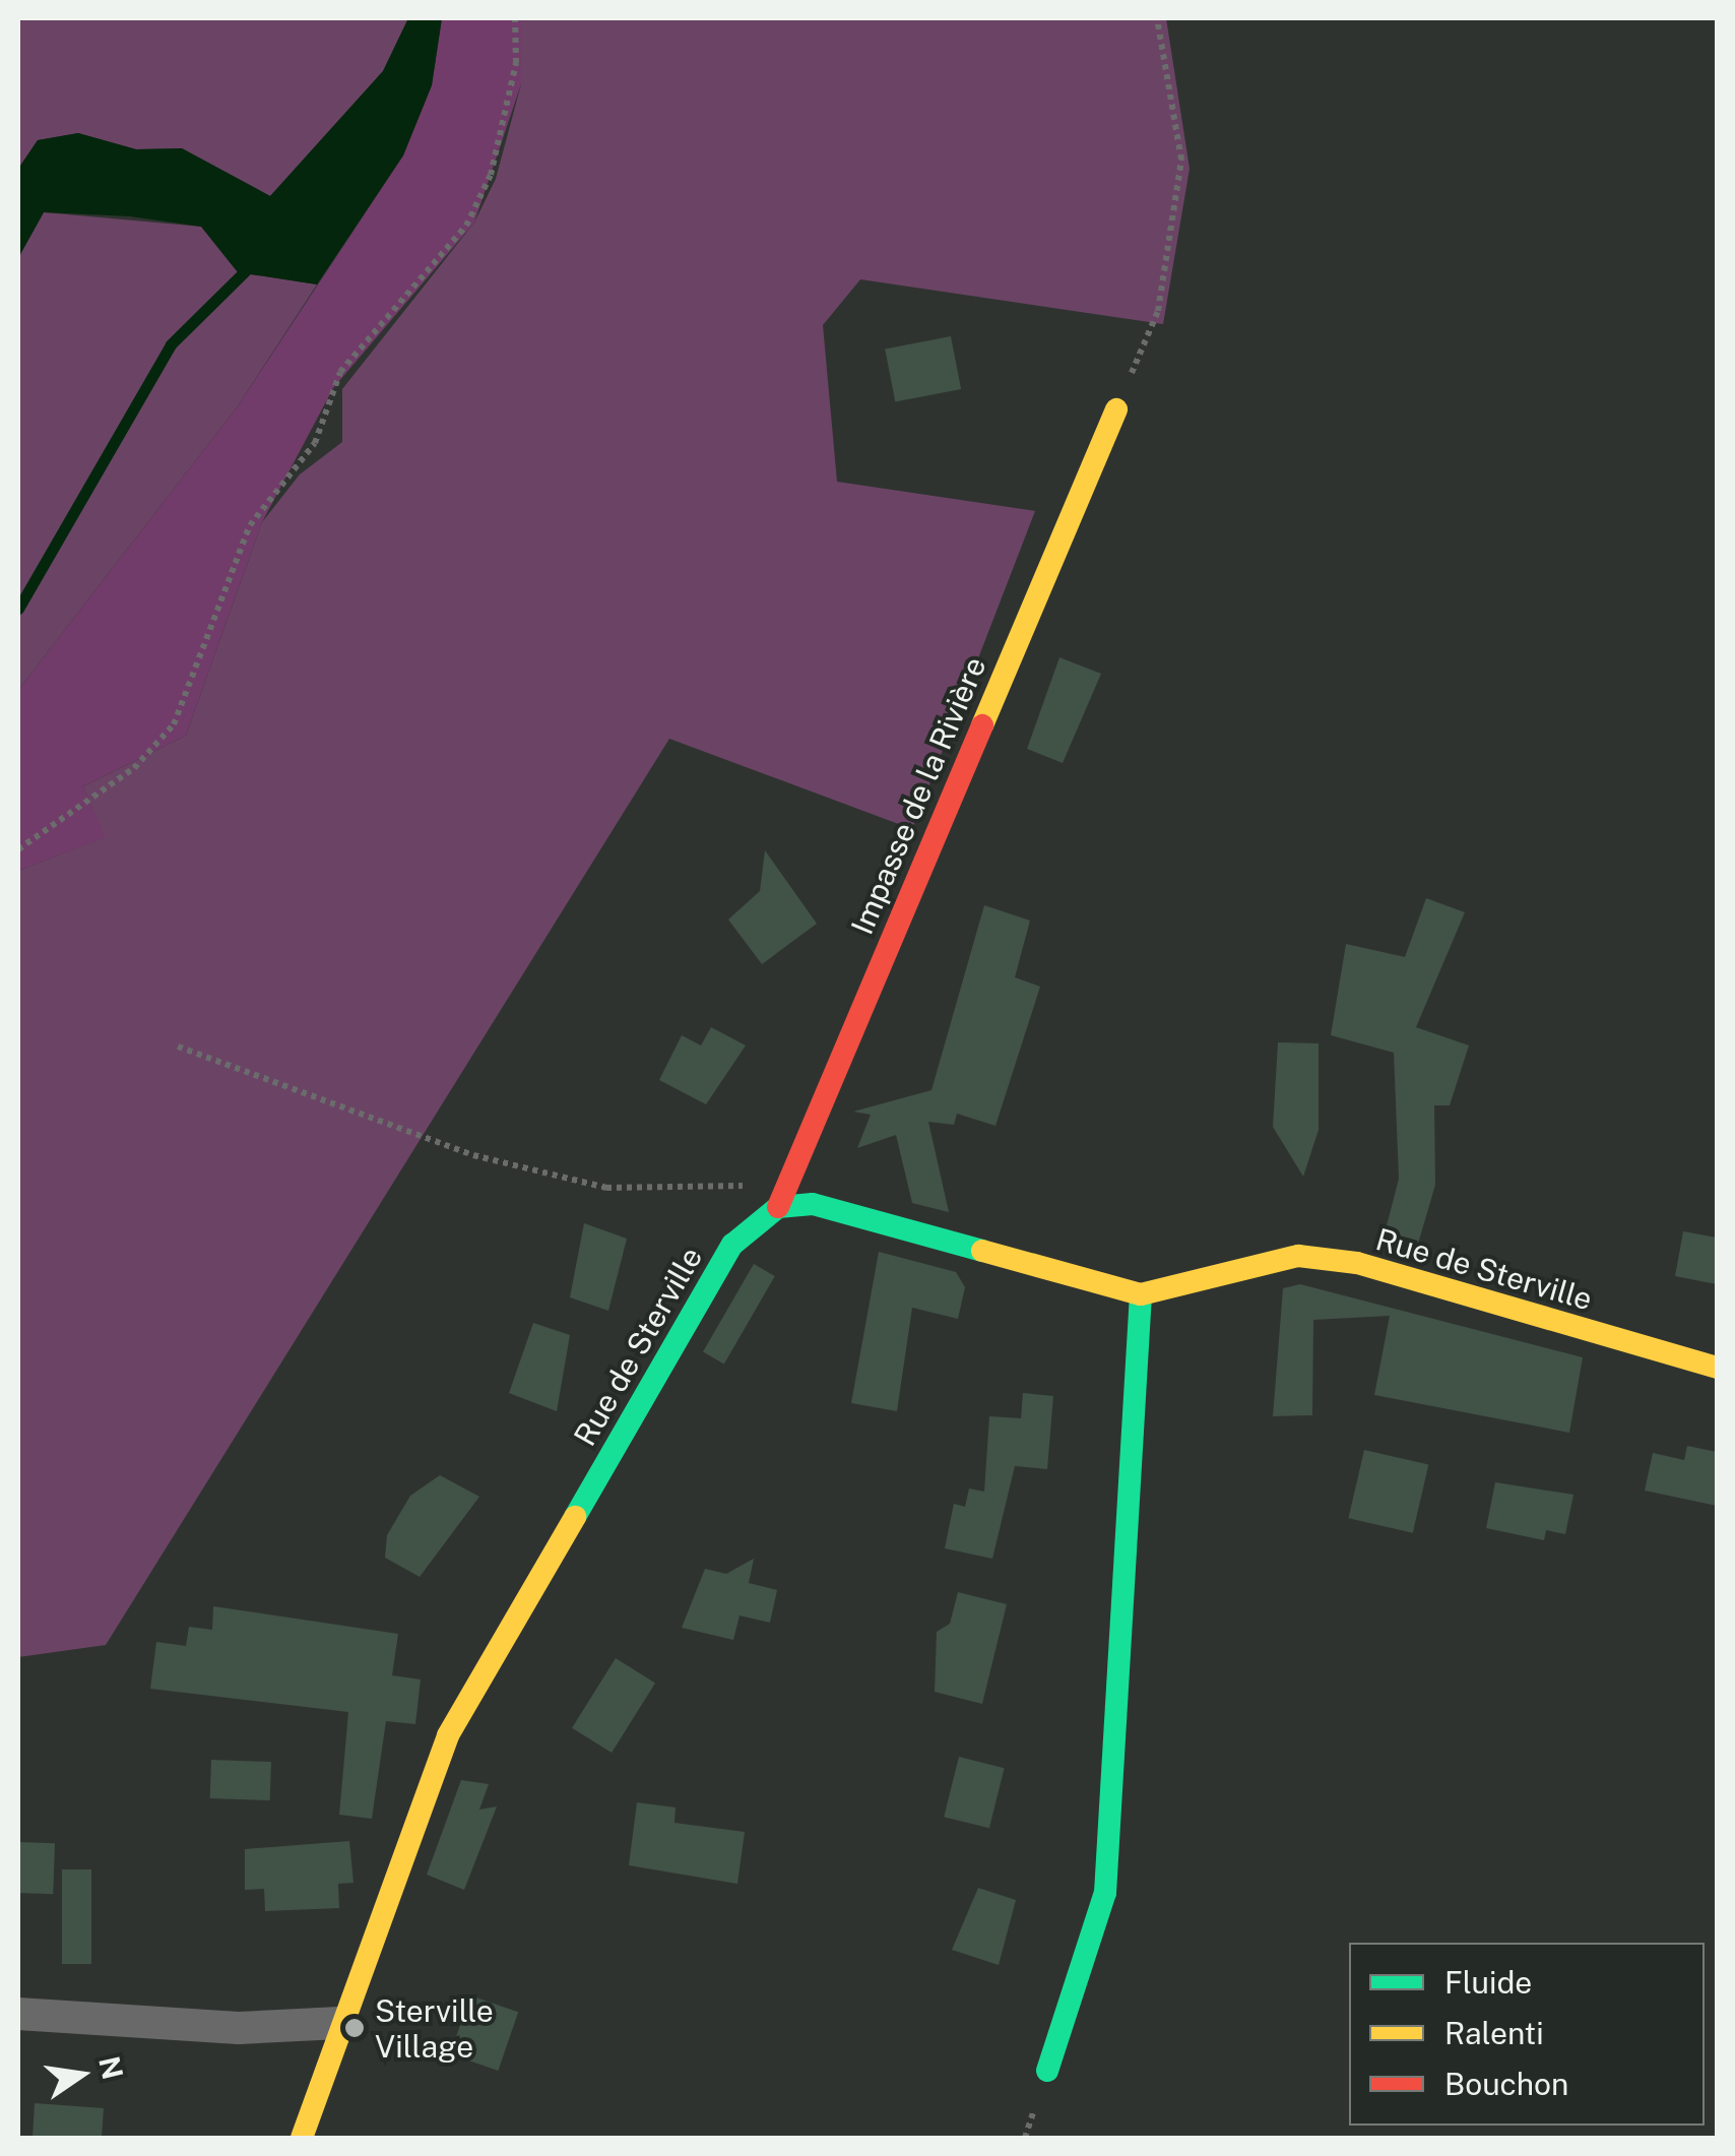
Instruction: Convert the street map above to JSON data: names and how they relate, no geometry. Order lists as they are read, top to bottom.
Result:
{
  "streets": {
    "street": ["Impasse de la Rivière", "Rue de Sterville"]
  },
  "crossings": [
    ["Impasse de la Rivière", "Rue de Sterville"]
  ],
  "places": ["Sterville Village"],
  "legend": ["Fluide", "Ralenti", "Bouchon"],
  "north": "right"
}
